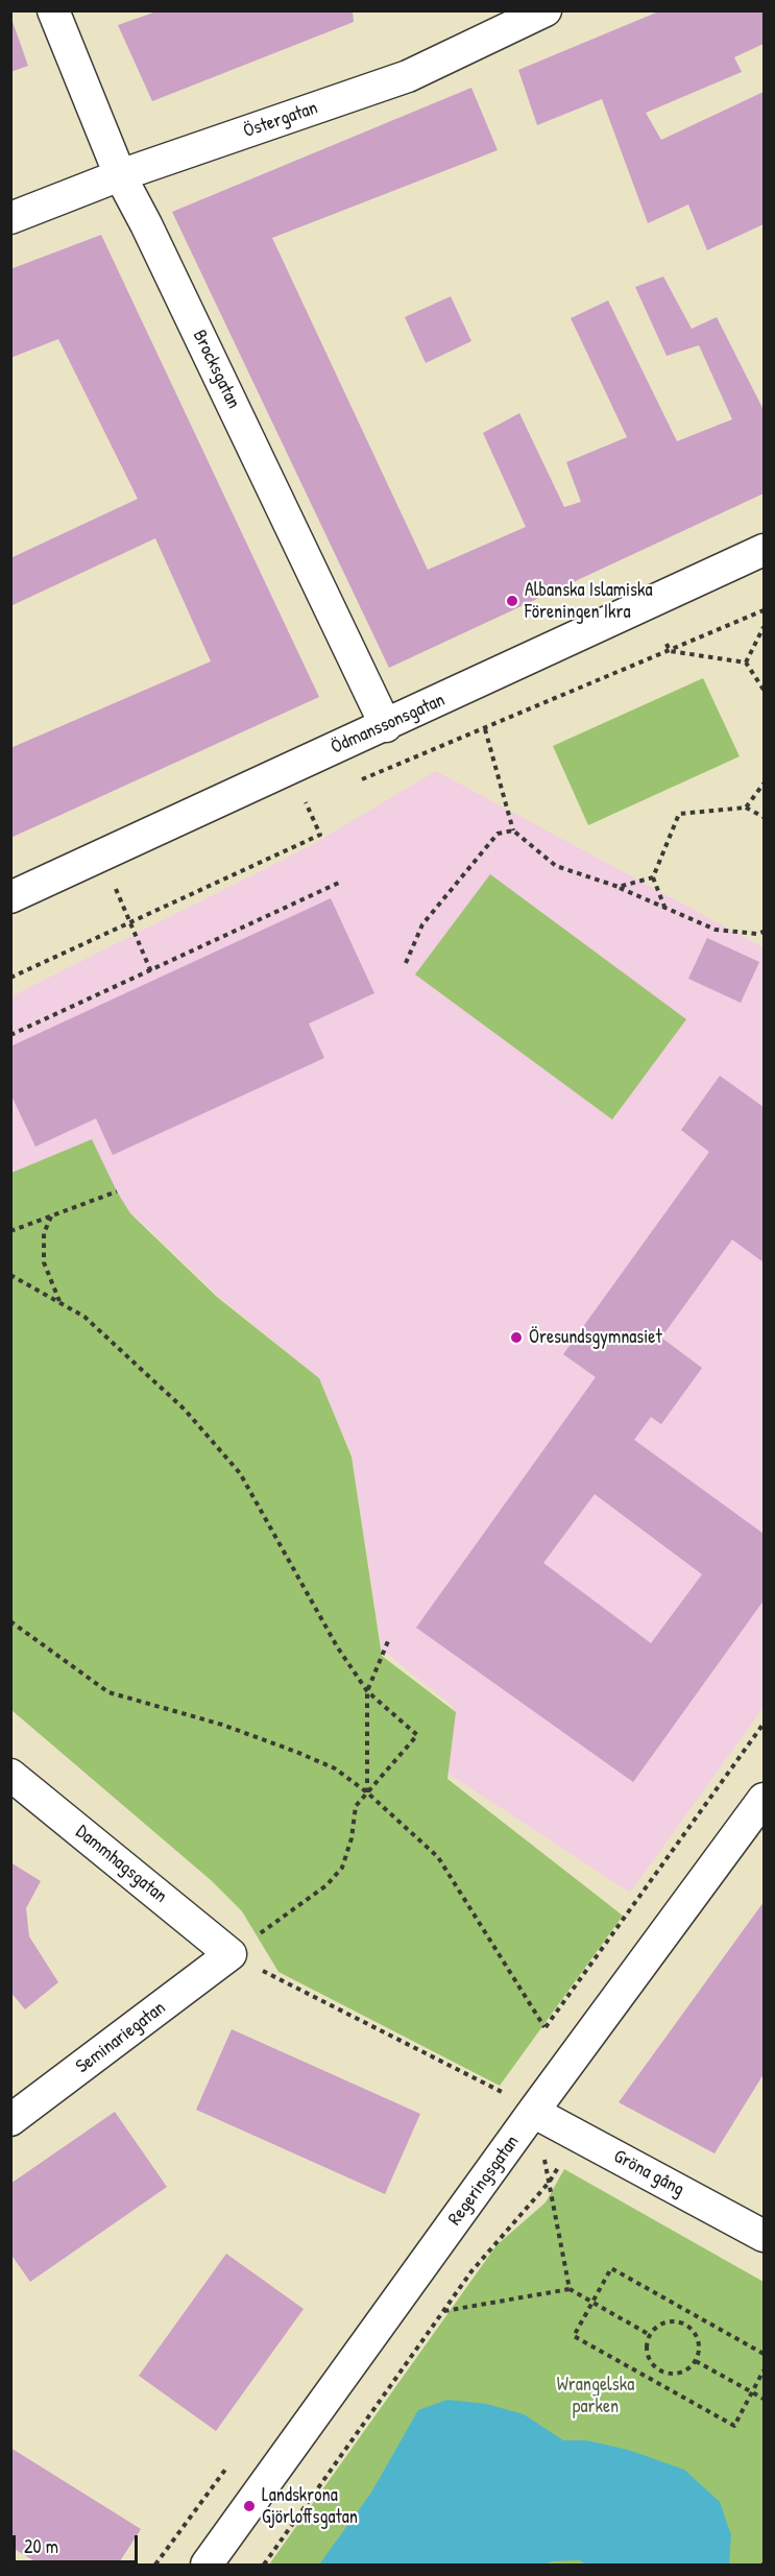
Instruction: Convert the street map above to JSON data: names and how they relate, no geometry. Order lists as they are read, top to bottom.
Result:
{
  "streets": {
    "street": [
      "Östergatan",
      "Brocksgatan",
      "Ödmanssonsgatan",
      "Dammhagsgatan",
      "Seminariegatan",
      "Gröna gång",
      "Regeringsgatan"
    ]
  },
  "crossings": [
    ["Östergatan", "Brocksgatan"],
    ["Brocksgatan", "Ödmanssonsgatan"],
    ["Dammhagsgatan", "Seminariegatan"],
    ["Gröna gång", "Regeringsgatan"]
  ],
  "parks": ["Wrangelska parken"],
  "places": ["Albanska Islamiska Föreningen Ikra", "Öresundsgymnasiet", "Landskrona Gjörloffsgatan"],
  "scale_bar": "20 m"
}
